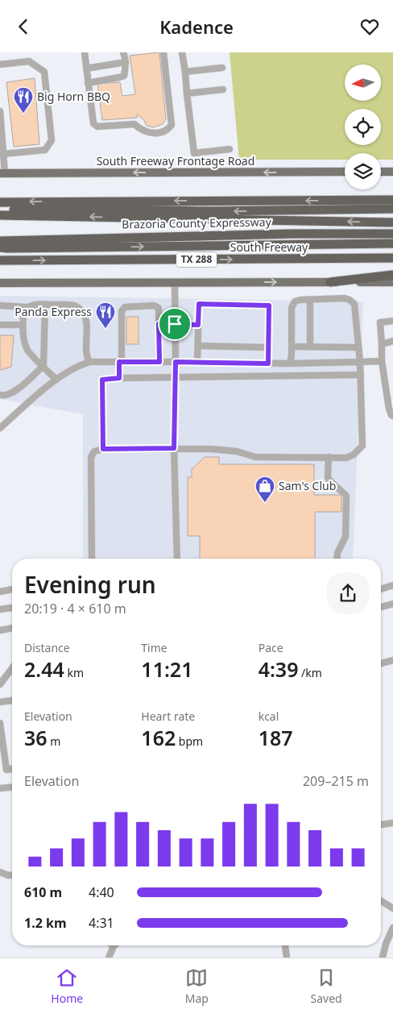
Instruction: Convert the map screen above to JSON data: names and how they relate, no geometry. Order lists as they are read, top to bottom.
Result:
{
  "streets": {
    "highway": ["Brazoria County Expressway", "South Freeway", "TX 288"],
    "main road": ["South Freeway Frontage Road"]
  },
  "one_way": ["South Freeway Frontage Road"],
  "places": {
    "restaurant": ["Big Horn BBQ", "Panda Express"],
    "shop": ["Sam's Club"]
  },
  "north": "left",
  "page": {
    "header": "Kadence",
    "heading": ["Evening run", "20:19 · 4 × 610 m"],
    "stats": [
      ["Distance", "2.44 km"],
      ["Time", "11:21"],
      ["Pace", "4:39 /km"],
      ["Elevation", "36 m"],
      ["Heart rate", "162 bpm"],
      ["kcal", "187"]
    ],
    "chart": ["Elevation", "209–215 m"],
    "list": [
      {
        "name": "610 m",
        "note": "4:40"
      },
      {
        "name": "1.2 km",
        "note": "4:31"
      }
    ],
    "tabs": ["Home", "Map", "Saved"]
  }
}
